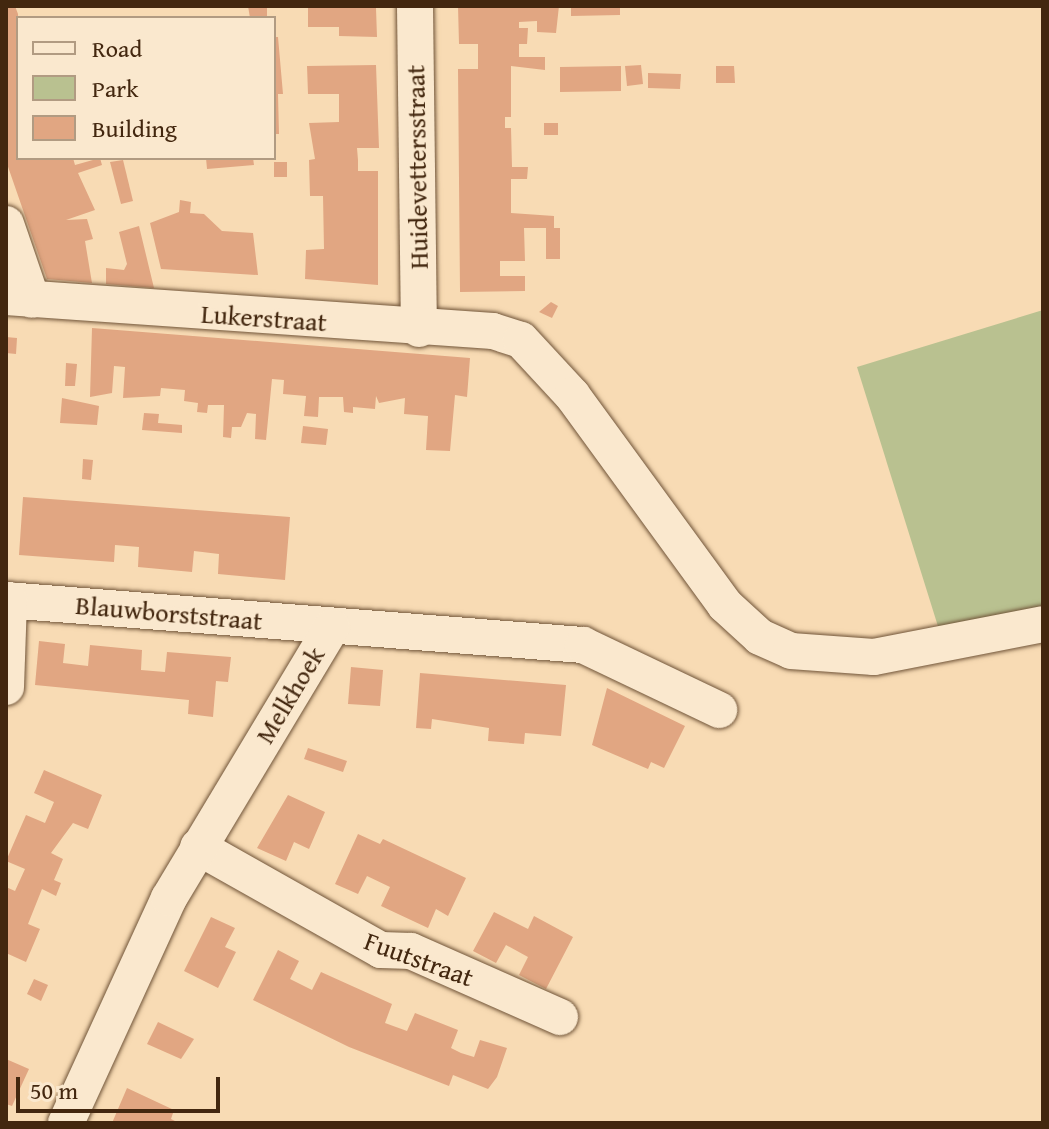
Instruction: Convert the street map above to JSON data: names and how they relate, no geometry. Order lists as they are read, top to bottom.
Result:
{
  "streets": {
    "street": [
      "Huidevettersstraat",
      "Lukerstraat",
      "Blauwborststraat",
      "Melkhoek",
      "Fuutstraat"
    ]
  },
  "crossings": [
    ["Huidevettersstraat", "Lukerstraat"],
    ["Blauwborststraat", "Melkhoek"],
    ["Melkhoek", "Fuutstraat"]
  ],
  "legend": ["Road", "Park", "Building"],
  "scale_bar": "50 m"
}
